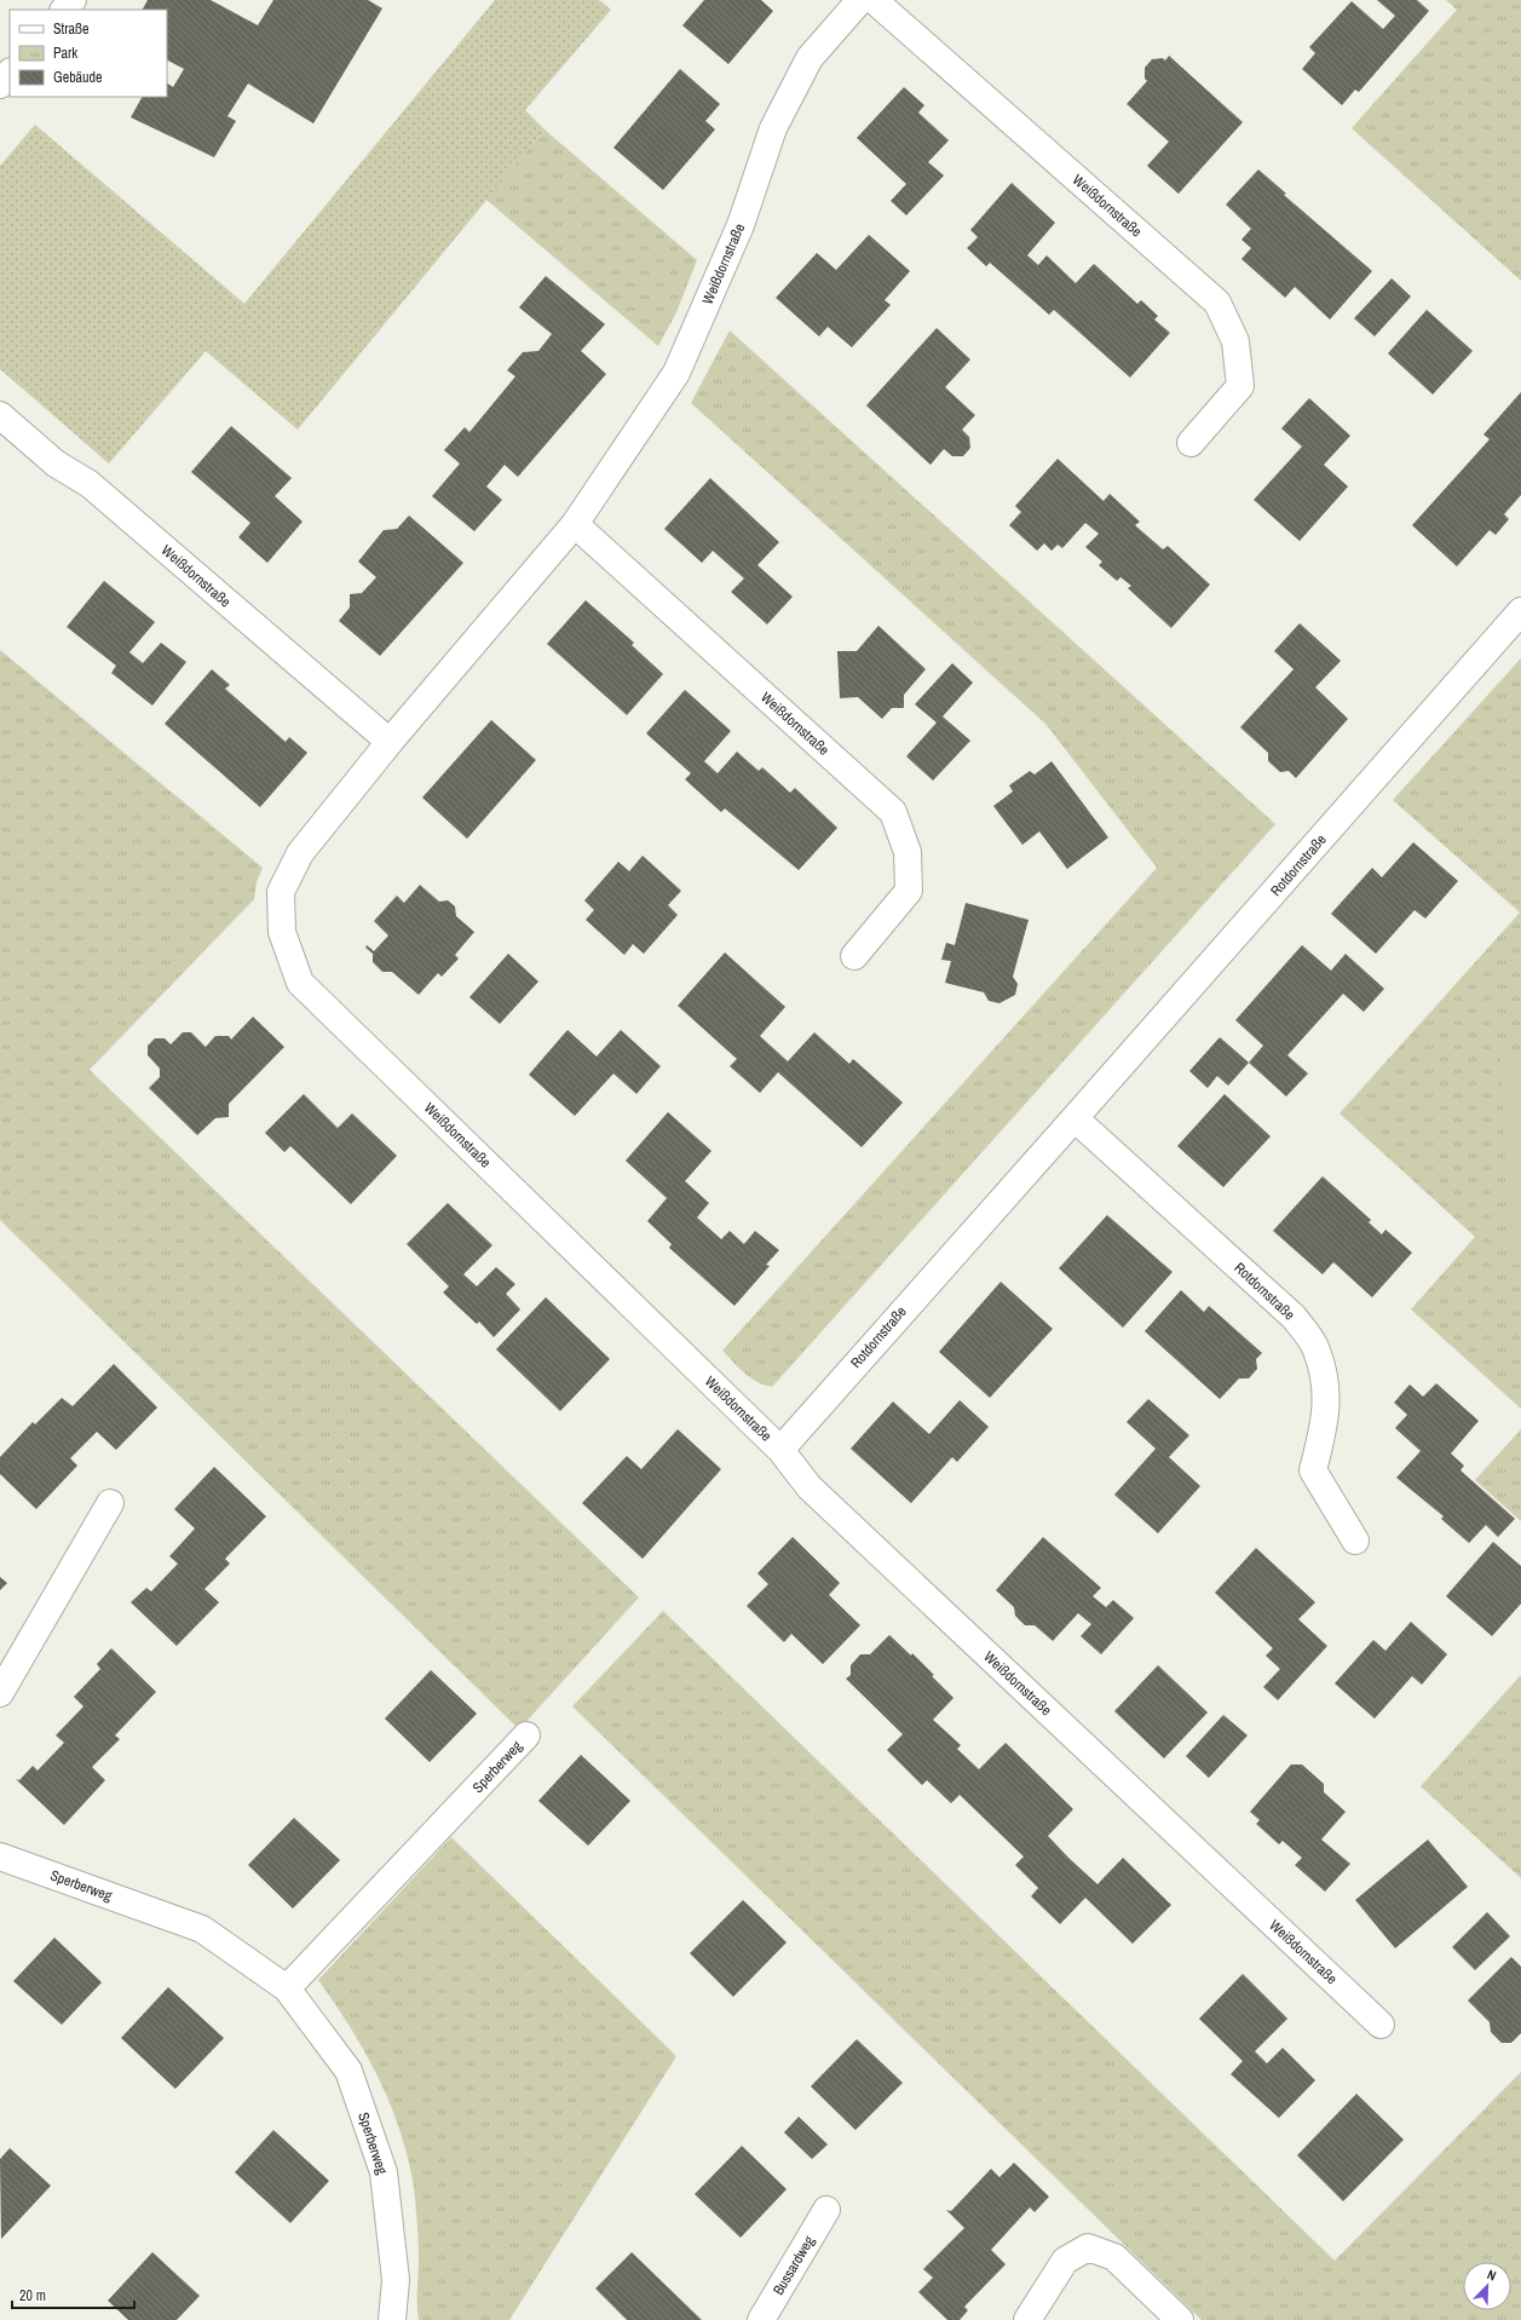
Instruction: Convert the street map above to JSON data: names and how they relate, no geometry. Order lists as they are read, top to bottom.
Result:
{
  "streets": {
    "street": [
      "Weißdornstraße",
      "Rotdornstraße",
      "Sperberweg",
      "Bussardweg"
    ]
  },
  "crossings": [
    ["Weißdornstraße", "Rotdornstraße"]
  ],
  "legend": ["Straße", "Park", "Gebäude"],
  "scale_bar": "20 m",
  "north": "top right"
}
